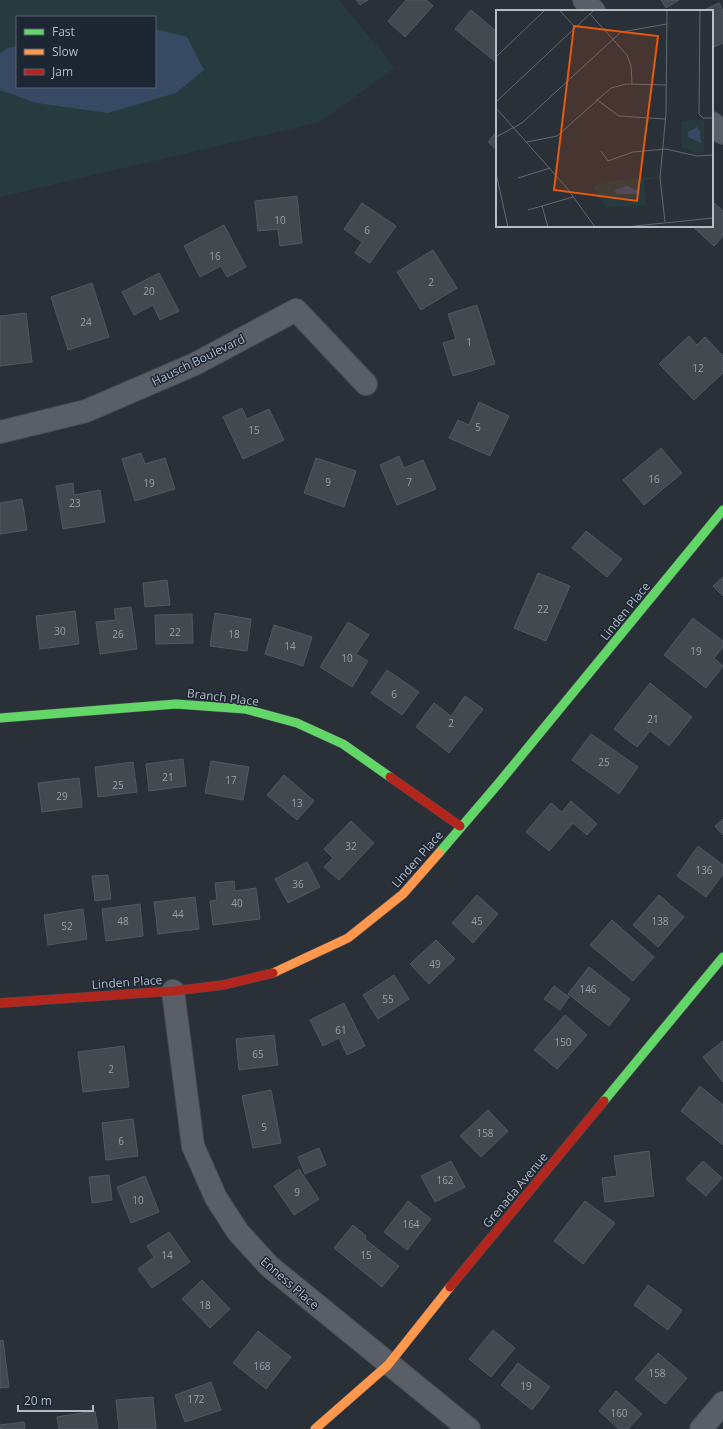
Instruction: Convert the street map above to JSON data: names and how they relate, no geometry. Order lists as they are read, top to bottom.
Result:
{
  "streets": {
    "street": [
      "Hausch Boulevard",
      "Linden Place",
      "Branch Place",
      "Grenada Avenue",
      "Enness Place"
    ]
  },
  "crossings": [
    ["Linden Place", "Branch Place"],
    ["Linden Place", "Enness Place"],
    ["Grenada Avenue", "Enness Place"]
  ],
  "house_numbers": [
    "10",
    "6",
    "16",
    "2",
    "20",
    "24",
    "1",
    "12",
    "5",
    "15",
    "16",
    "9",
    "7",
    "19",
    "23",
    "22",
    "30",
    "22",
    "26",
    "18",
    "14",
    "19",
    "10",
    "6",
    "21",
    "2",
    "25",
    "21",
    "17",
    "25",
    "29",
    "13",
    "32",
    "136",
    "36",
    "40",
    "44",
    "48",
    "45",
    "138",
    "52",
    "49",
    "146",
    "55",
    "61",
    "150",
    "65",
    "2",
    "5",
    "158",
    "6",
    "162",
    "9",
    "10",
    "164",
    "14",
    "15",
    "18",
    "168",
    "158",
    "19",
    "172",
    "160"
  ],
  "legend": ["Fast", "Slow", "Jam"],
  "scale_bar": "20 m"
}
